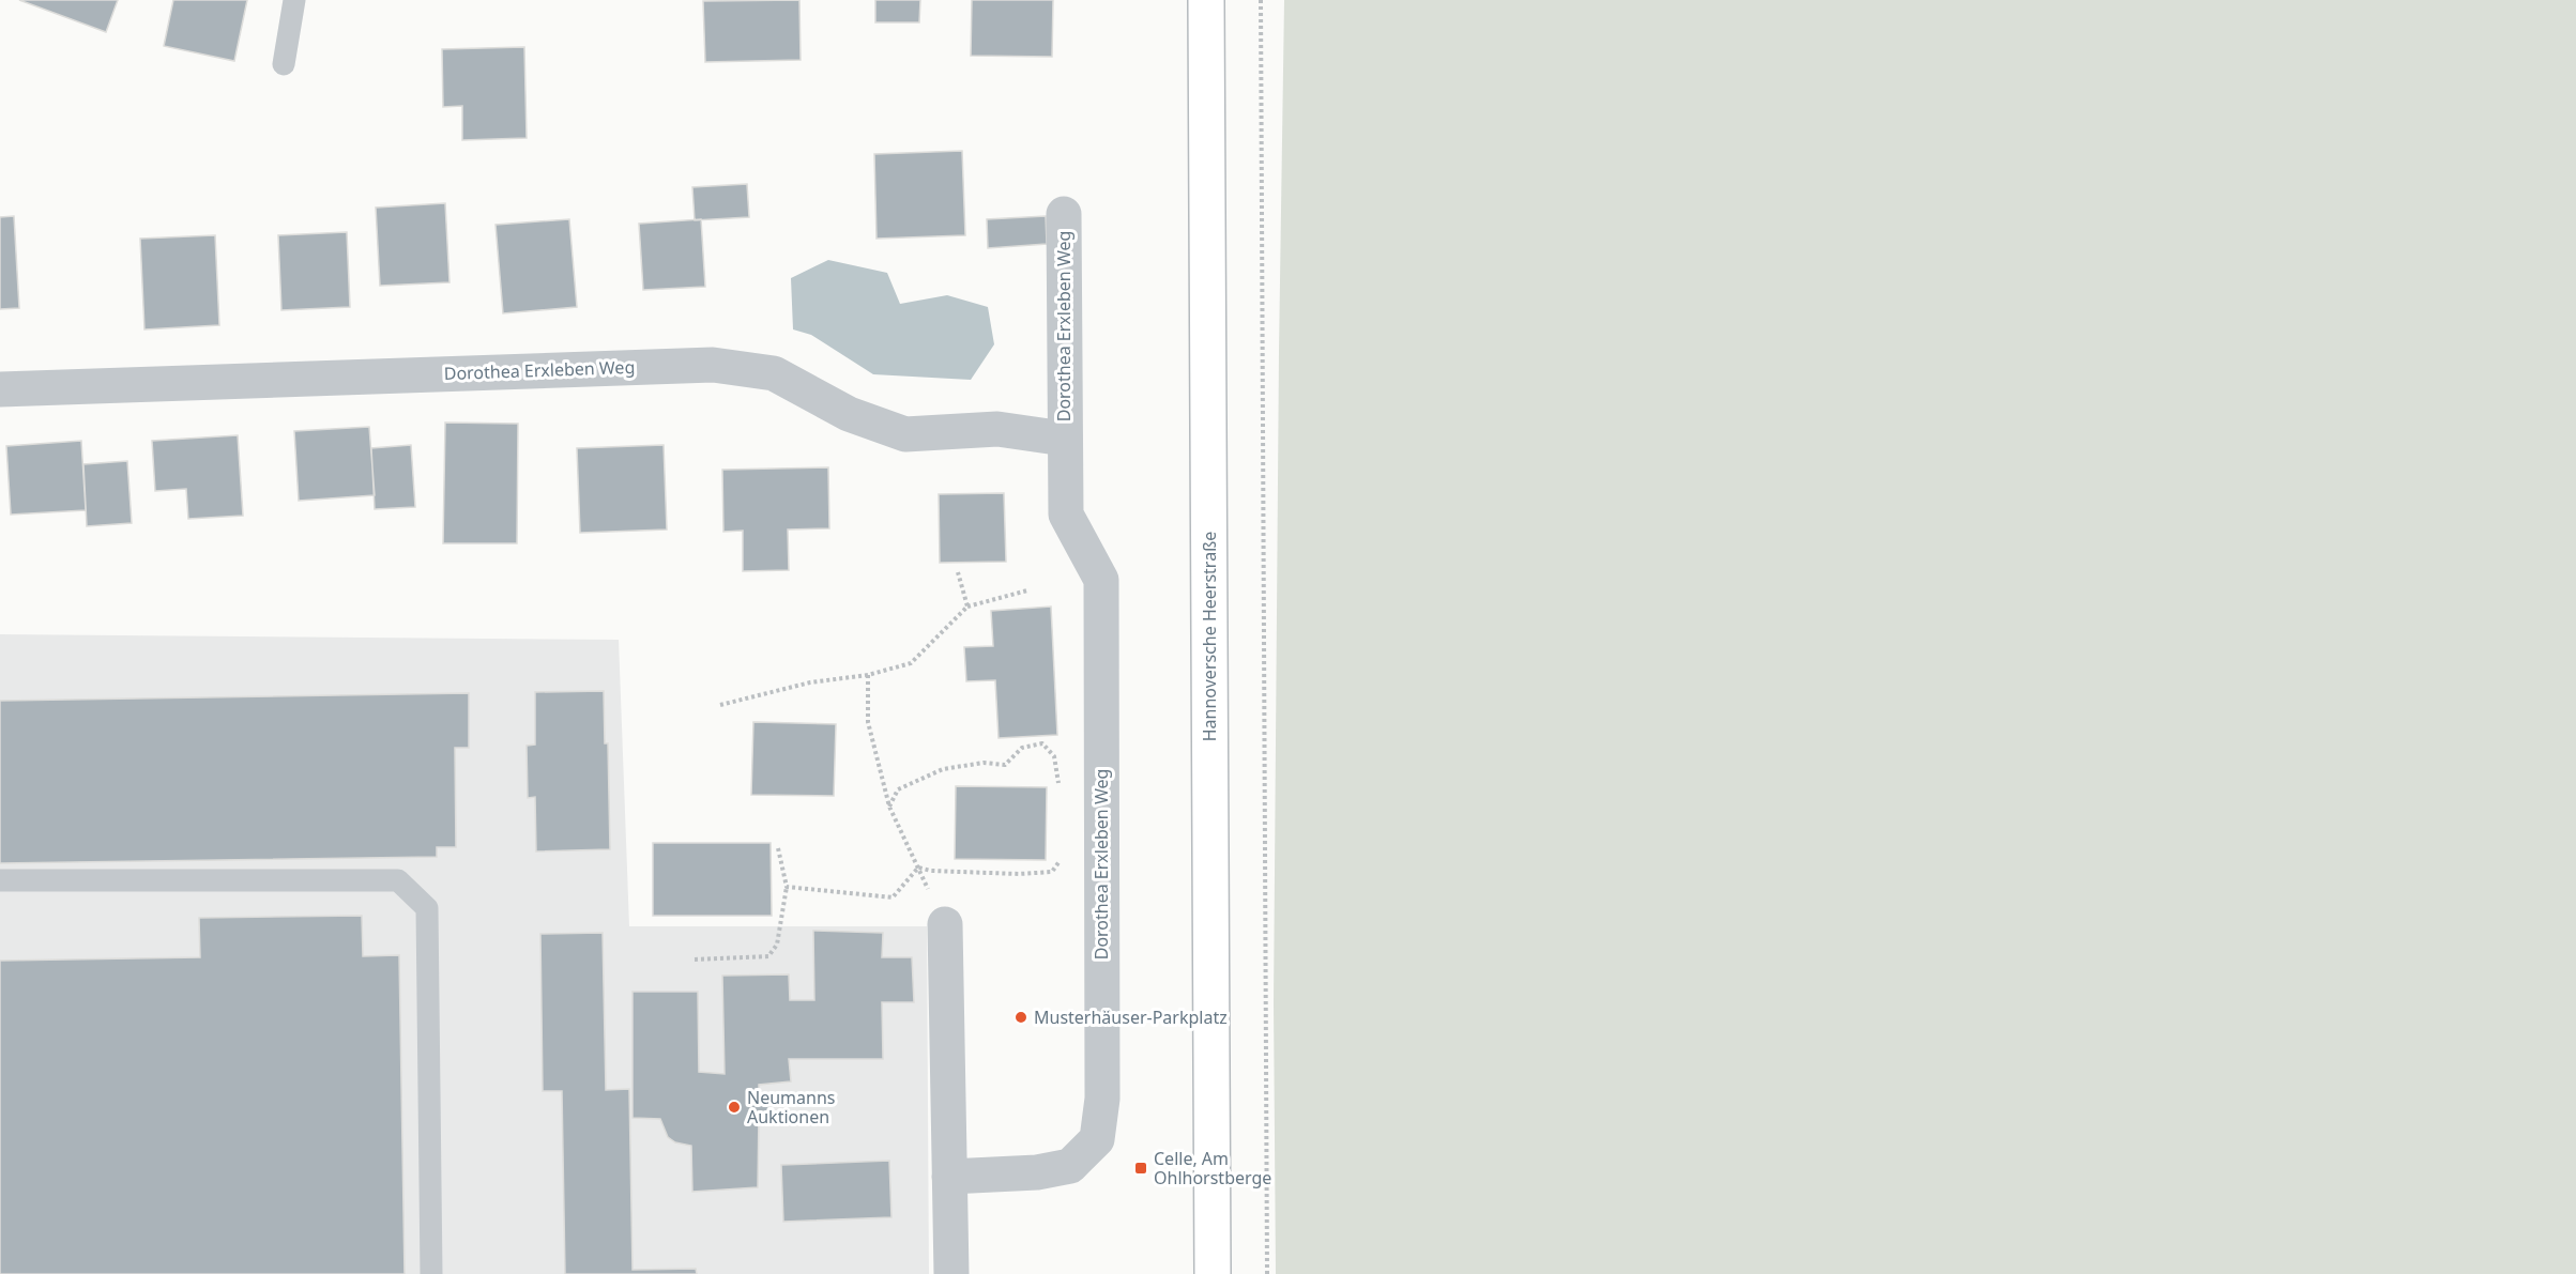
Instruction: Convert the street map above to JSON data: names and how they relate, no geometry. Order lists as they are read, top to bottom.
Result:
{
  "streets": {
    "main road": ["Hannoversche Heerstraße"],
    "street": ["Dorothea Erxleben Weg"]
  },
  "places": {
    "other": ["Musterhäuser-Parkplatz", "Neumanns Auktionen"],
    "transit": ["Celle, Am Ohlhorstberge"]
  }
}
